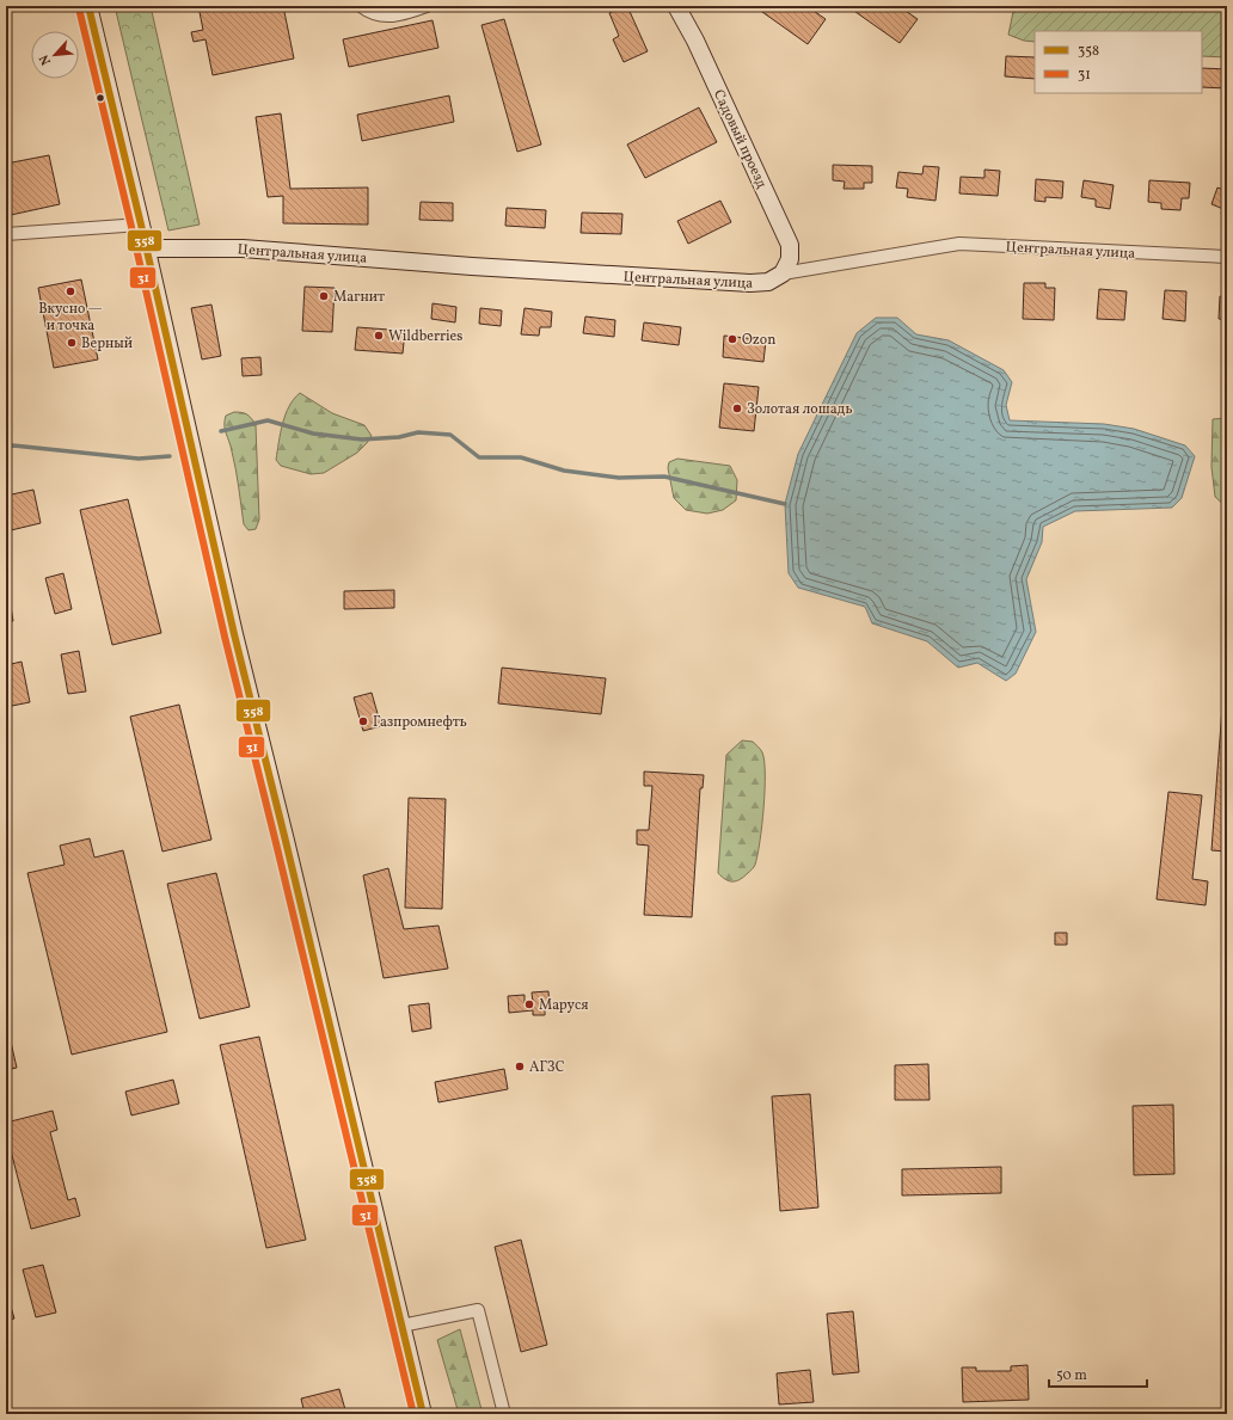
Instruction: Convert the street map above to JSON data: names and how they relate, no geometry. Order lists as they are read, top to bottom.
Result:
{
  "streets": {
    "main road": ["Садовый проезд", "Центральная улица"]
  },
  "crossings": [
    ["Садовый проезд", "Центральная улица"]
  ],
  "places": [
    "Вкусно — и точка",
    "Магнит",
    "Wildberries",
    "Ozon",
    "Верный",
    "Золотая лошадь",
    "Газпромнефть",
    "Маруся",
    "АГЗС"
  ],
  "lines": ["transit line 358", "transit line 31"],
  "legend": ["358", "31"],
  "scale_bar": "50 m",
  "north": "bottom left"
}
